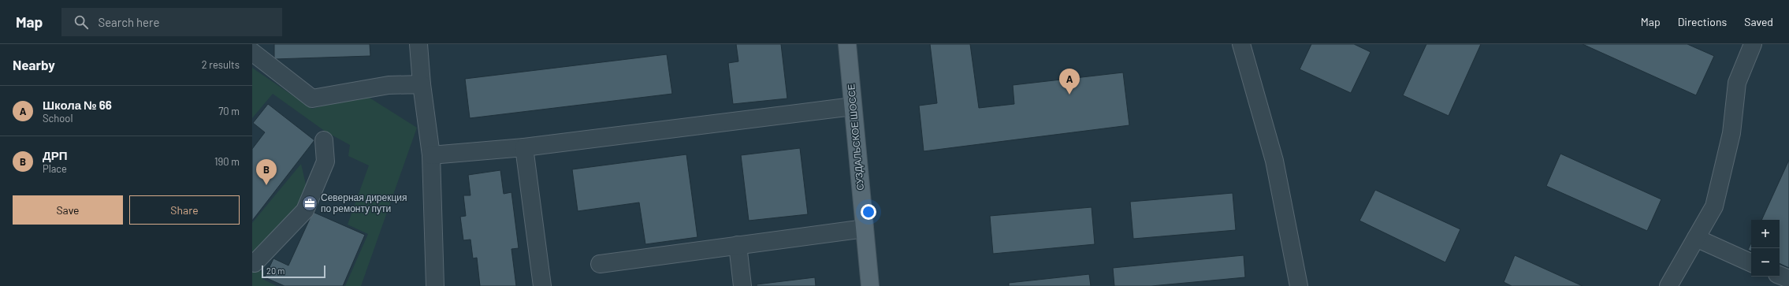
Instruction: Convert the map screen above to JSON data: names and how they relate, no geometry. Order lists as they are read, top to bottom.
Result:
{
  "streets": {
    "main road": ["СУЗДАЛЬСКОЕ ШОССЕ"]
  },
  "places": {
    "office": ["Северная дирекция по ремонту пути"]
  },
  "scale_bar": "20 m",
  "page": {
    "header": "Map",
    "search": "Search here",
    "nav": ["Map", "Directions", "Saved"],
    "heading": ["Nearby", "2 results"],
    "pins": ["A", "B"],
    "list": [
      {
        "mark": "A",
        "name": "Школа № 66",
        "note": "School",
        "value": "70 m"
      },
      {
        "mark": "B",
        "name": "ДРП",
        "note": "Place",
        "value": "190 m"
      }
    ],
    "buttons": ["Save", "Share"],
    "map_buttons": ["+", "−"],
    "scale": "20 m"
  }
}
